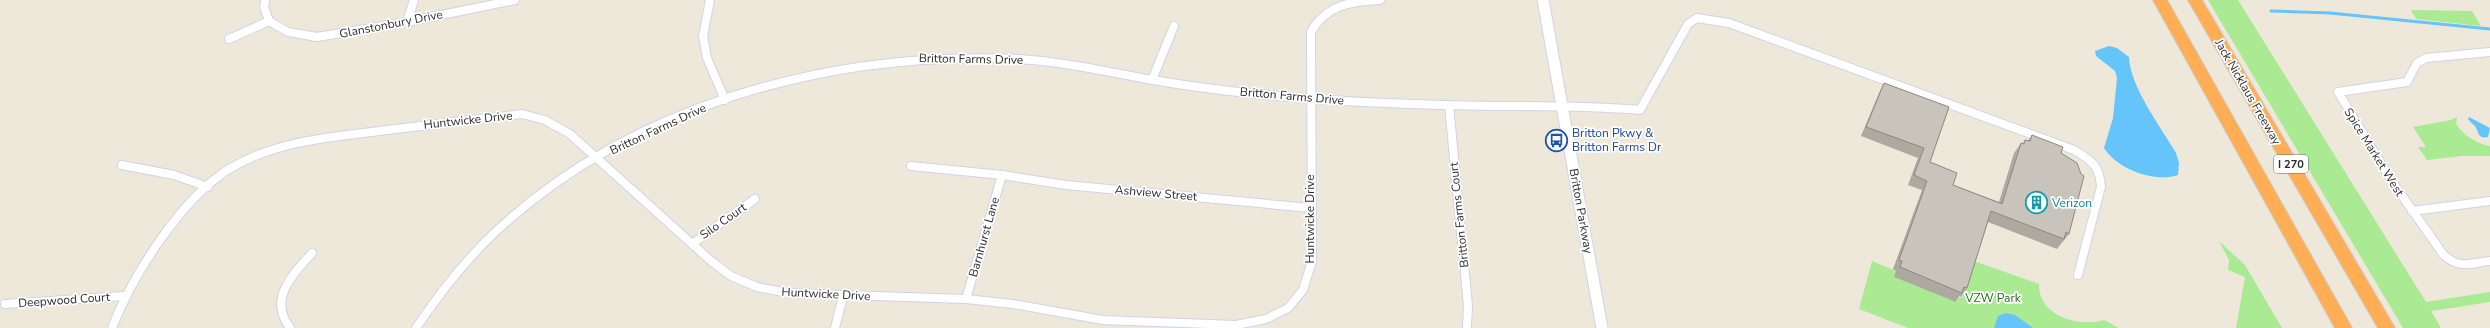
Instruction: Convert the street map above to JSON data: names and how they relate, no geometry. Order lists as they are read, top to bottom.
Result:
{
  "streets": {
    "highway": ["Jack Nicklaus Freeway", "I 270"],
    "main road": ["Britton Parkway"],
    "street": [
      "Glanstonbury Drive",
      "Britton Farms Drive",
      "Huntwicke Drive",
      "Spice Market West",
      "Ashview Street",
      "Britton Farms Court",
      "Silo Court",
      "Barnhurst Lane",
      "Deepwood Court"
    ]
  },
  "crossings": [
    ["Britton Farms Drive", "Huntwicke Drive"],
    ["Britton Farms Drive", "Britton Parkway"],
    ["Britton Farms Drive", "Britton Farms Court"],
    ["Huntwicke Drive", "Ashview Street"],
    ["Huntwicke Drive", "Silo Court"],
    ["Huntwicke Drive", "Barnhurst Lane"],
    ["Huntwicke Drive", "Deepwood Court"],
    ["Ashview Street", "Barnhurst Lane"]
  ],
  "parks": ["VZW Park"],
  "places": {
    "bus stop": ["Britton Pkwy & Britton Farms Dr"],
    "building": ["Verizon"]
  }
}
